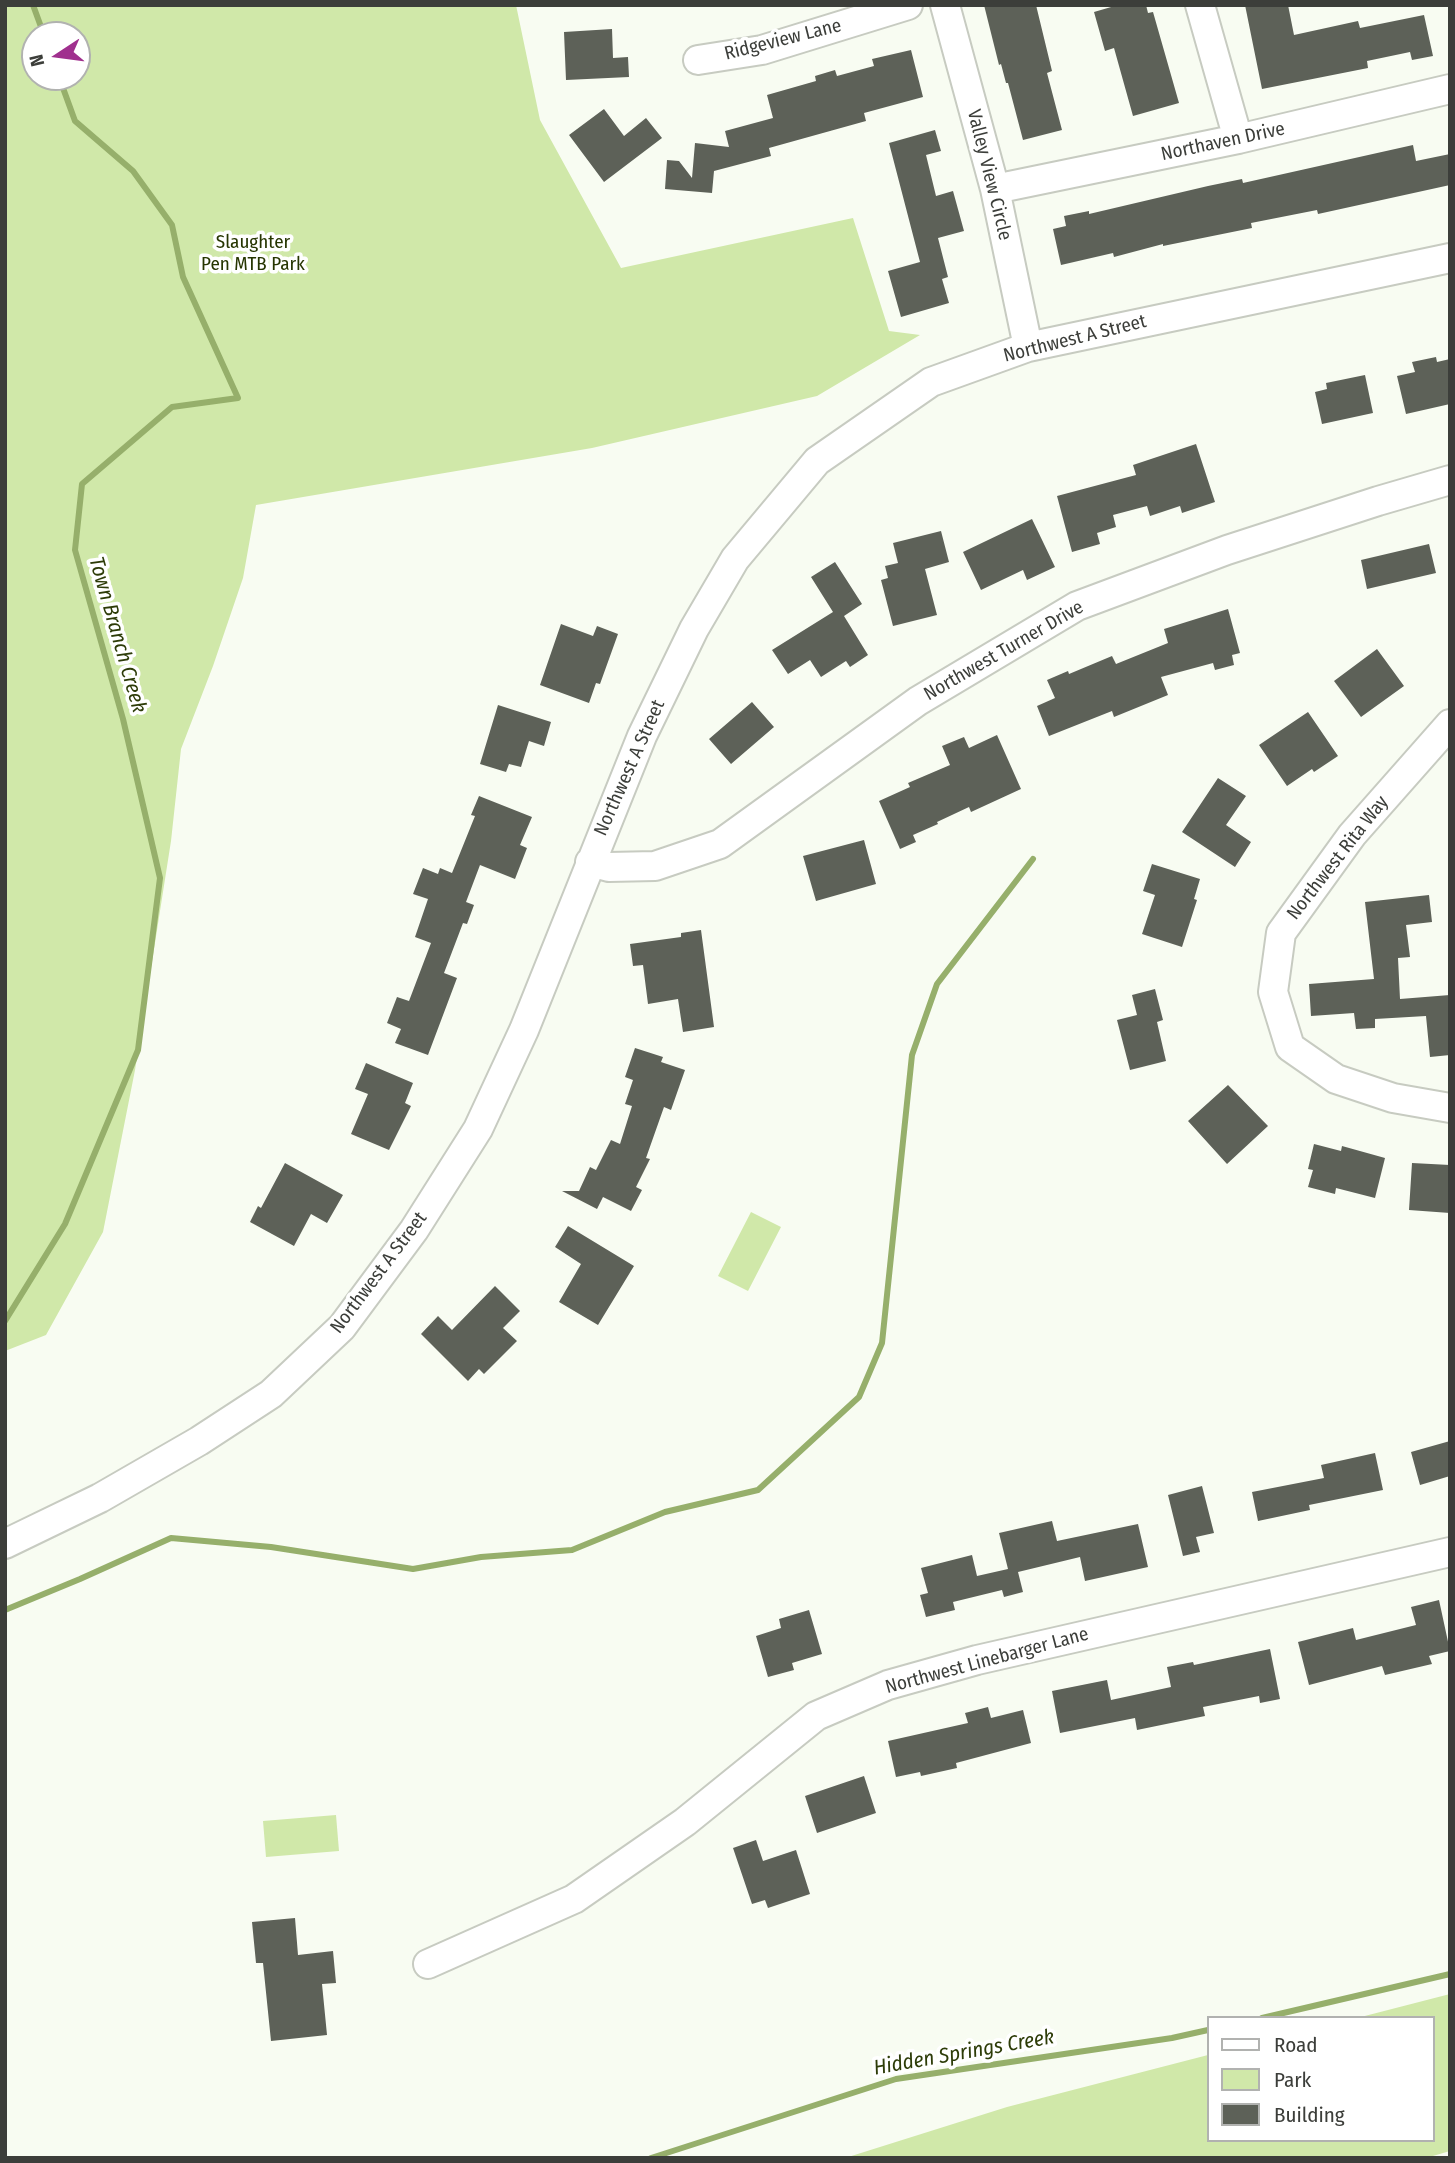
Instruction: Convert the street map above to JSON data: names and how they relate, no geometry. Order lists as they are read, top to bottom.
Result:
{
  "streets": {
    "street": [
      "Ridgeview Lane",
      "Northaven Drive",
      "Valley View Circle",
      "Northwest A Street",
      "Northwest Turner Drive",
      "Northwest Rita Way",
      "Northwest Linebarger Lane"
    ]
  },
  "crossings": [
    ["Northaven Drive", "Valley View Circle"],
    ["Valley View Circle", "Northwest A Street"],
    ["Northwest A Street", "Northwest Turner Drive"]
  ],
  "water": ["Town Branch Creek", "Hidden Springs Creek"],
  "parks": ["Slaughter Pen MTB Park"],
  "legend": ["Road", "Park", "Building"],
  "north": "left"
}
